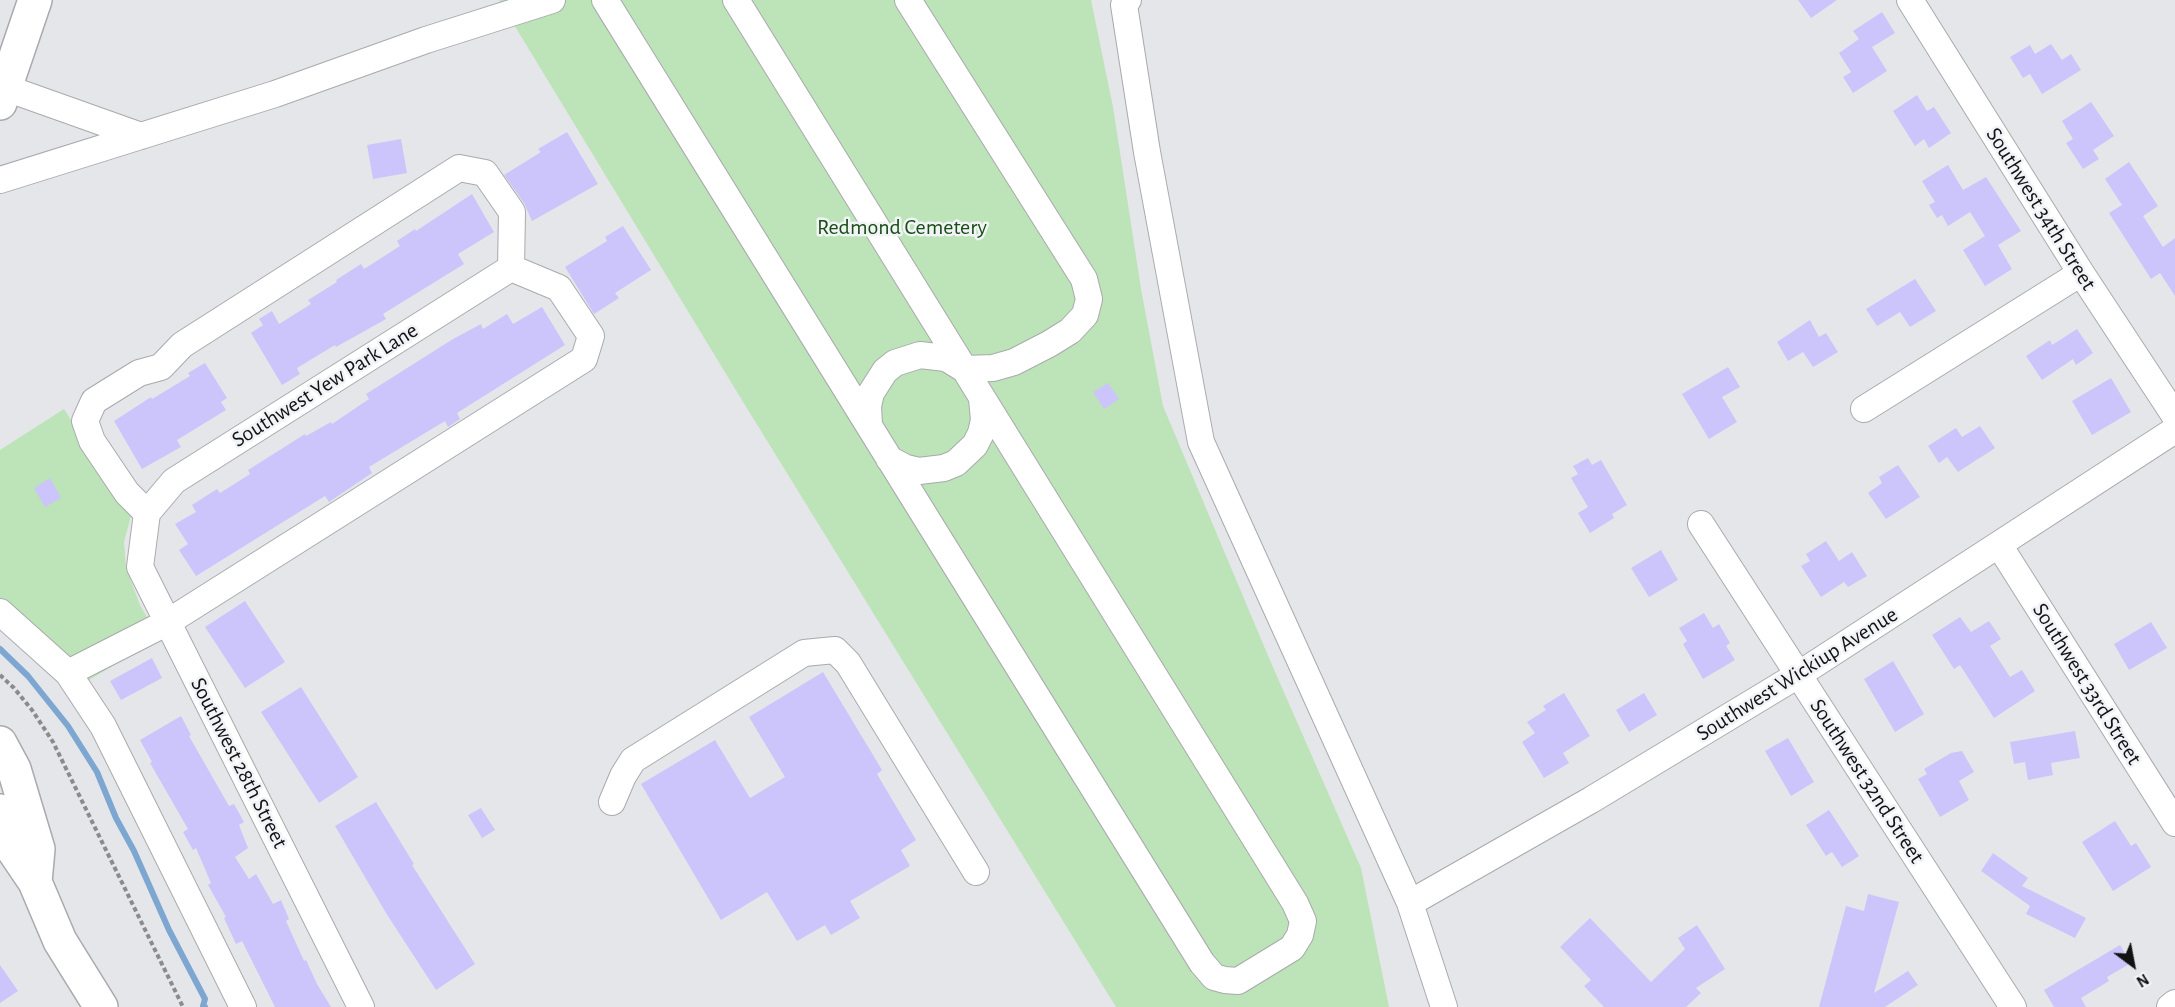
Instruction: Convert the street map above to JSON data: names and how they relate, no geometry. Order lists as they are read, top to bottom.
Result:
{
  "streets": {
    "street": [
      "Southwest 34th Street",
      "Southwest Yew Park Lane",
      "Southwest Wickiup Avenue",
      "Southwest 33rd Street",
      "Southwest 28th Street",
      "Southwest 32nd Street"
    ]
  },
  "crossings": [
    ["Southwest Yew Park Lane", "Southwest 28th Street"],
    ["Southwest Wickiup Avenue", "Southwest 33rd Street"],
    ["Southwest Wickiup Avenue", "Southwest 32nd Street"]
  ],
  "parks": ["Redmond Cemetery"],
  "north": "bottom right"
}
